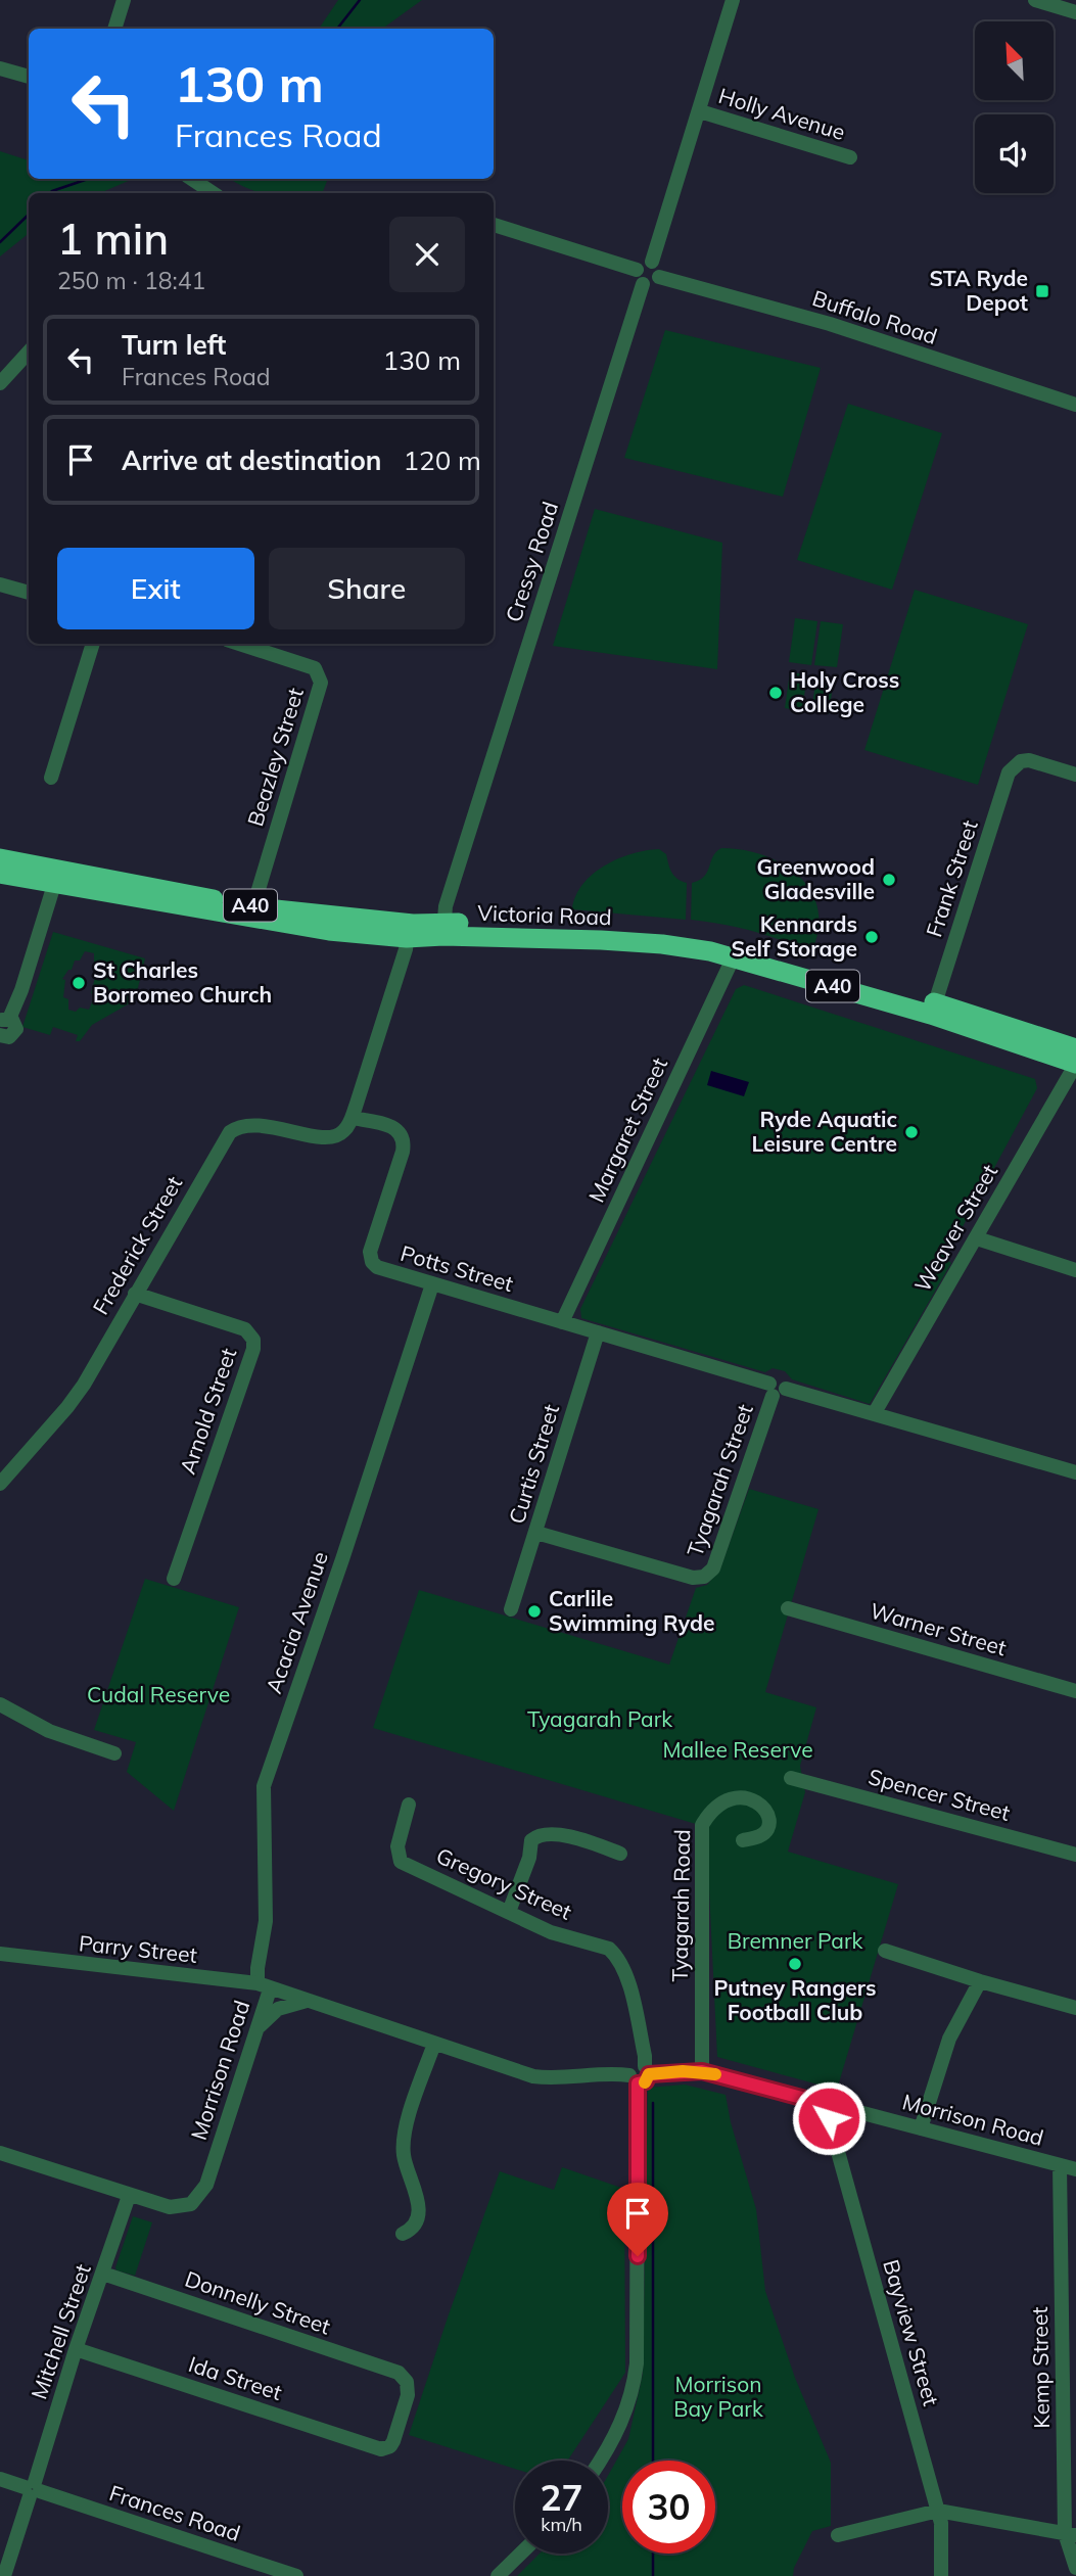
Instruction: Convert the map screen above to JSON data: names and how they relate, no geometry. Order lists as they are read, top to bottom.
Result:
{
  "streets": {
    "highway": ["A40", "Victoria Road"],
    "street": [
      "Holly Avenue",
      "Buffalo Road",
      "Cressy Road",
      "Beazley Street",
      "Frank Street",
      "Margaret Street",
      "Weaver Street",
      "Frederick Street",
      "Potts Street",
      "Arnold Street",
      "Curtis Street",
      "Tyagarah Street",
      "Acacia Avenue",
      "Warner Street",
      "Spencer Street",
      "Gregory Street",
      "Tyagarah Road",
      "Parry Street",
      "Morrison Road",
      "Donnelly Street",
      "Mitchell Street",
      "Bayview Street",
      "Kemp Street",
      "Ida Street",
      "Frances Road"
    ]
  },
  "crossings": [
    ["Buffalo Road", "Cressy Road"],
    ["Cressy Road", "Victoria Road"],
    ["Beazley Street", "Victoria Road"],
    ["Frank Street", "Victoria Road"],
    ["Victoria Road", "Margaret Street"],
    ["Victoria Road", "Weaver Street"],
    ["Margaret Street", "Potts Street"],
    ["Weaver Street", "Potts Street"],
    ["Frederick Street", "Potts Street"],
    ["Frederick Street", "Arnold Street"],
    ["Potts Street", "Curtis Street"],
    ["Potts Street", "Tyagarah Street"],
    ["Potts Street", "Acacia Avenue"],
    ["Curtis Street", "Tyagarah Street"],
    ["Acacia Avenue", "Parry Street"],
    ["Acacia Avenue", "Morrison Road"],
    ["Gregory Street", "Morrison Road"],
    ["Tyagarah Road", "Morrison Road"],
    ["Parry Street", "Morrison Road"],
    ["Morrison Road", "Mitchell Street"],
    ["Morrison Road", "Bayview Street"],
    ["Morrison Road", "Kemp Street"],
    ["Donnelly Street", "Mitchell Street"],
    ["Donnelly Street", "Ida Street"],
    ["Mitchell Street", "Ida Street"],
    ["Mitchell Street", "Frances Road"]
  ],
  "parks": [
    "Cudal Reserve",
    "Tyagarah Park",
    "Mallee Reserve",
    "Bremner Park",
    "Morrison Bay Park"
  ],
  "places": {
    "transit": ["STA Ryde Depot"],
    "other": [
      "Holy Cross College",
      "Greenwood Gladesville",
      "Kennards Self Storage",
      "St Charles Borromeo Church",
      "Ryde Aquatic Leisure Centre",
      "Carlile Swimming Ryde",
      "Putney Rangers Football Club"
    ]
  },
  "north": "top left",
  "page": {
    "turn": ["130 m", "Frances Road"],
    "heading": ["1 min", "250 m · 18:41"],
    "list": [
      {
        "name": "Turn left",
        "note": "Frances Road",
        "value": "130 m"
      },
      {
        "name": "Arrive at destination",
        "value": "120 m"
      }
    ],
    "buttons": ["Exit", "Share"],
    "speed": "27 km/h",
    "limit": "30"
  }
}
